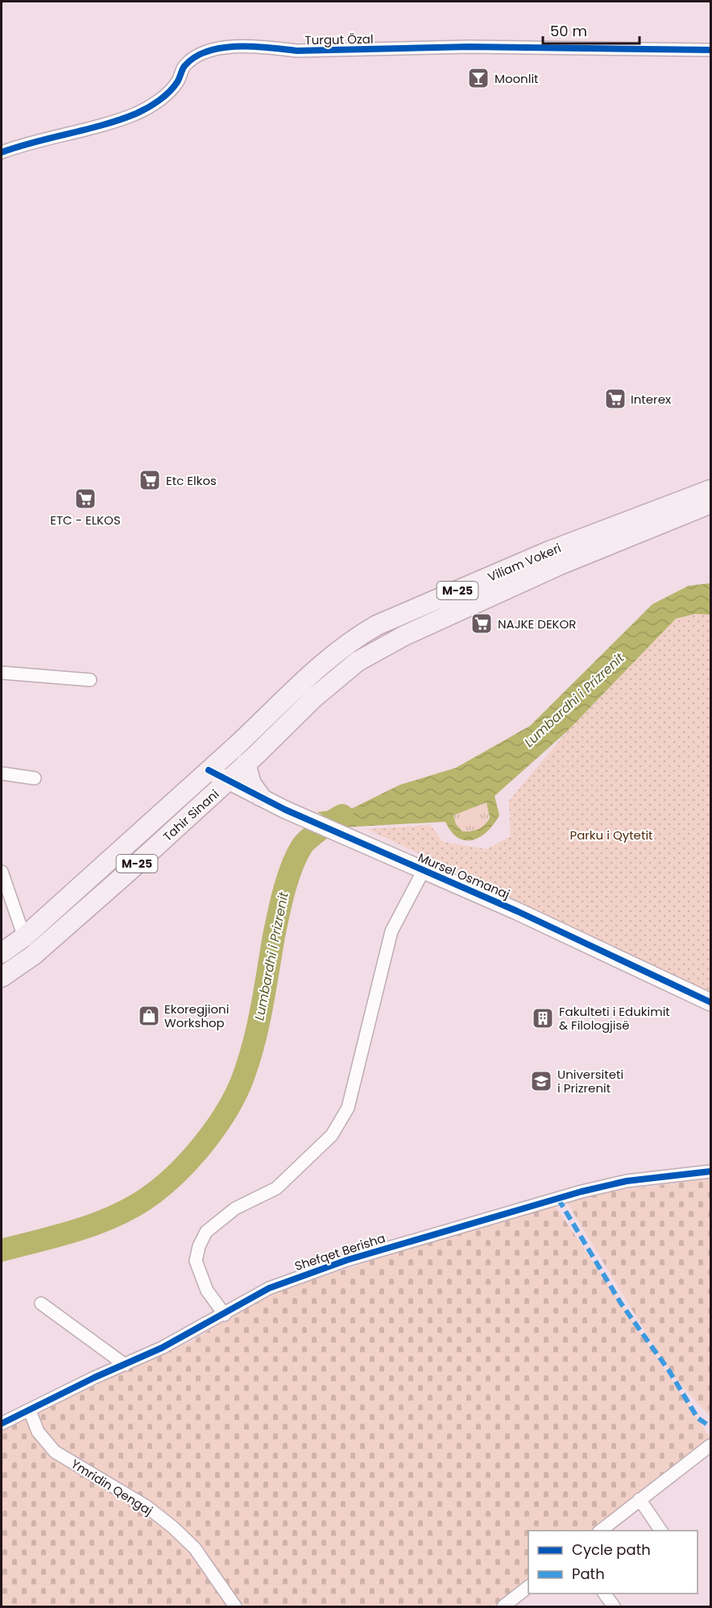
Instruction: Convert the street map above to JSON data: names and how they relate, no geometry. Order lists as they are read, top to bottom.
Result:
{
  "streets": {
    "main road": ["Viliam Vokeri", "M-25", "Tahir Sinani"],
    "street": [
      "Turgut Özal",
      "Mursel Osmanaj",
      "Shefqet Berisha",
      "Ymridin Qengaj"
    ]
  },
  "crossings": [
    ["Viliam Vokeri", "Tahir Sinani"],
    ["Tahir Sinani", "Mursel Osmanaj"],
    ["Shefqet Berisha", "Ymridin Qengaj"]
  ],
  "water": ["Lumbardhi i Prizrenit"],
  "parks": ["Parku i Qytetit"],
  "places": {
    "bar": ["Moonlit"],
    "supermarket": [
      "Interex",
      "Etc Elkos",
      "ETC - ELKOS",
      "NAJKE DEKOR"
    ],
    "shop": ["Ekoregjioni Workshop"],
    "building": ["Fakulteti i Edukimit & Filologjisë"],
    "school or university": ["Universiteti i Prizrenit"]
  },
  "legend": ["Cycle path", "Path"],
  "scale_bar": "50 m"
}
